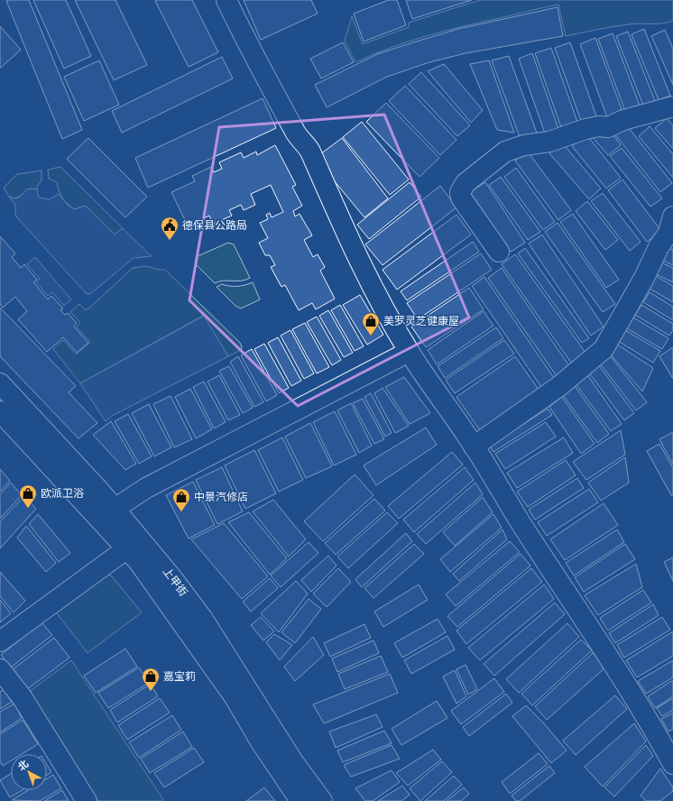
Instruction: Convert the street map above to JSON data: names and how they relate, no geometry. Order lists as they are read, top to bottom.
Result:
{
  "streets": {
    "street": ["上甲街"]
  },
  "places": {
    "public building": ["德保县公路局"],
    "shop": [
      "美罗灵芝健康屋",
      "欧派卫浴",
      "中景汽修店",
      "嘉宝莉"
    ]
  },
  "north": "top left"
}
